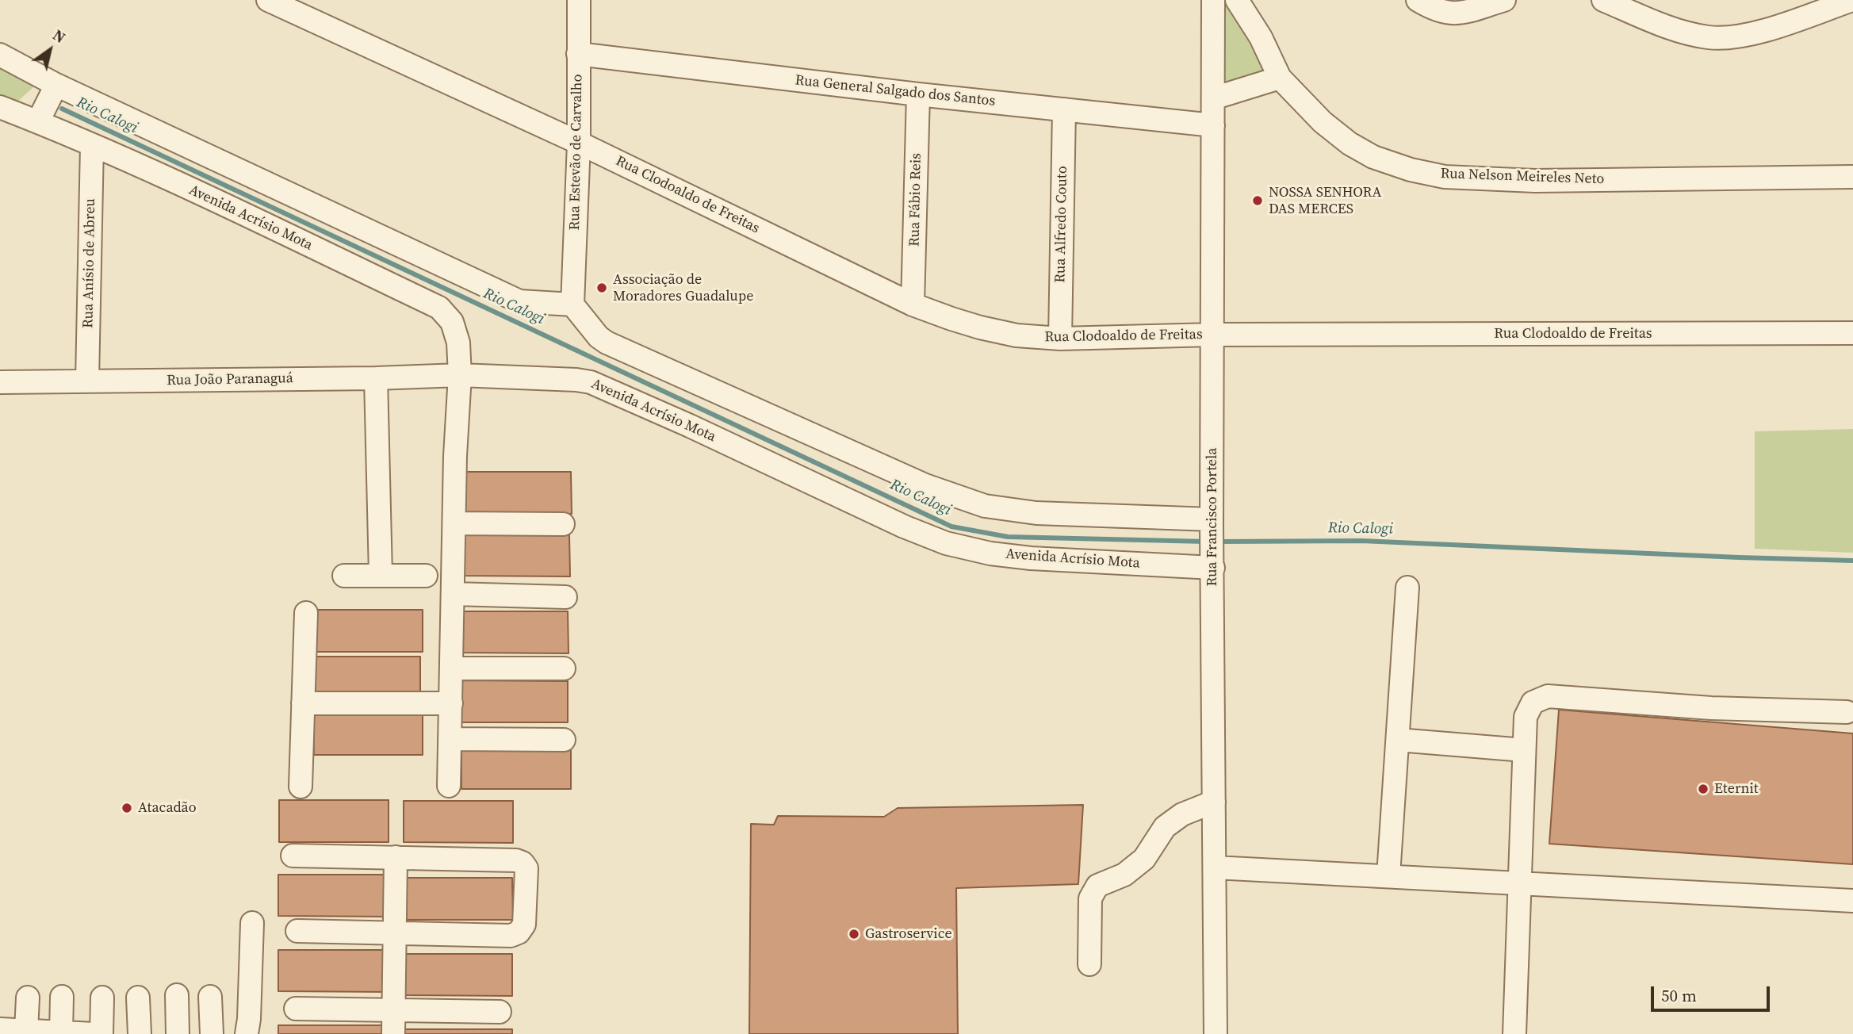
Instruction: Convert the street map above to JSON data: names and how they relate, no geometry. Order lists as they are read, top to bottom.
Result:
{
  "streets": {
    "street": [
      "Rua General Salgado dos Santos",
      "Rua Estevão de Carvalho",
      "Rua Nelson Meireles Neto",
      "Rua Clodoaldo de Freitas",
      "Rua Fábio Reis",
      "Avenida Acrísio Mota",
      "Rua Alfredo Couto",
      "Rua Anísio de Abreu",
      "Rua João Paranaguá",
      "Rua Francisco Portela"
    ]
  },
  "crossings": [
    ["Rua General Salgado dos Santos", "Rua Estevão de Carvalho"],
    ["Rua General Salgado dos Santos", "Rua Fábio Reis"],
    ["Rua General Salgado dos Santos", "Rua Alfredo Couto"],
    ["Rua General Salgado dos Santos", "Rua Francisco Portela"],
    ["Rua Estevão de Carvalho", "Rua Clodoaldo de Freitas"],
    ["Rua Clodoaldo de Freitas", "Rua Fábio Reis"],
    ["Rua Clodoaldo de Freitas", "Rua Alfredo Couto"],
    ["Rua Clodoaldo de Freitas", "Rua Francisco Portela"],
    ["Avenida Acrísio Mota", "Rua Anísio de Abreu"],
    ["Avenida Acrísio Mota", "Rua João Paranaguá"],
    ["Avenida Acrísio Mota", "Rua Francisco Portela"],
    ["Rua Anísio de Abreu", "Rua João Paranaguá"]
  ],
  "water": ["Rio Calogi"],
  "places": [
    "NOSSA SENHORA DAS MERCES",
    "Associação de Moradores Guadalupe",
    "Eternit",
    "Atacadão",
    "Gastroservice"
  ],
  "scale_bar": "50 m",
  "north": "top right"
}
